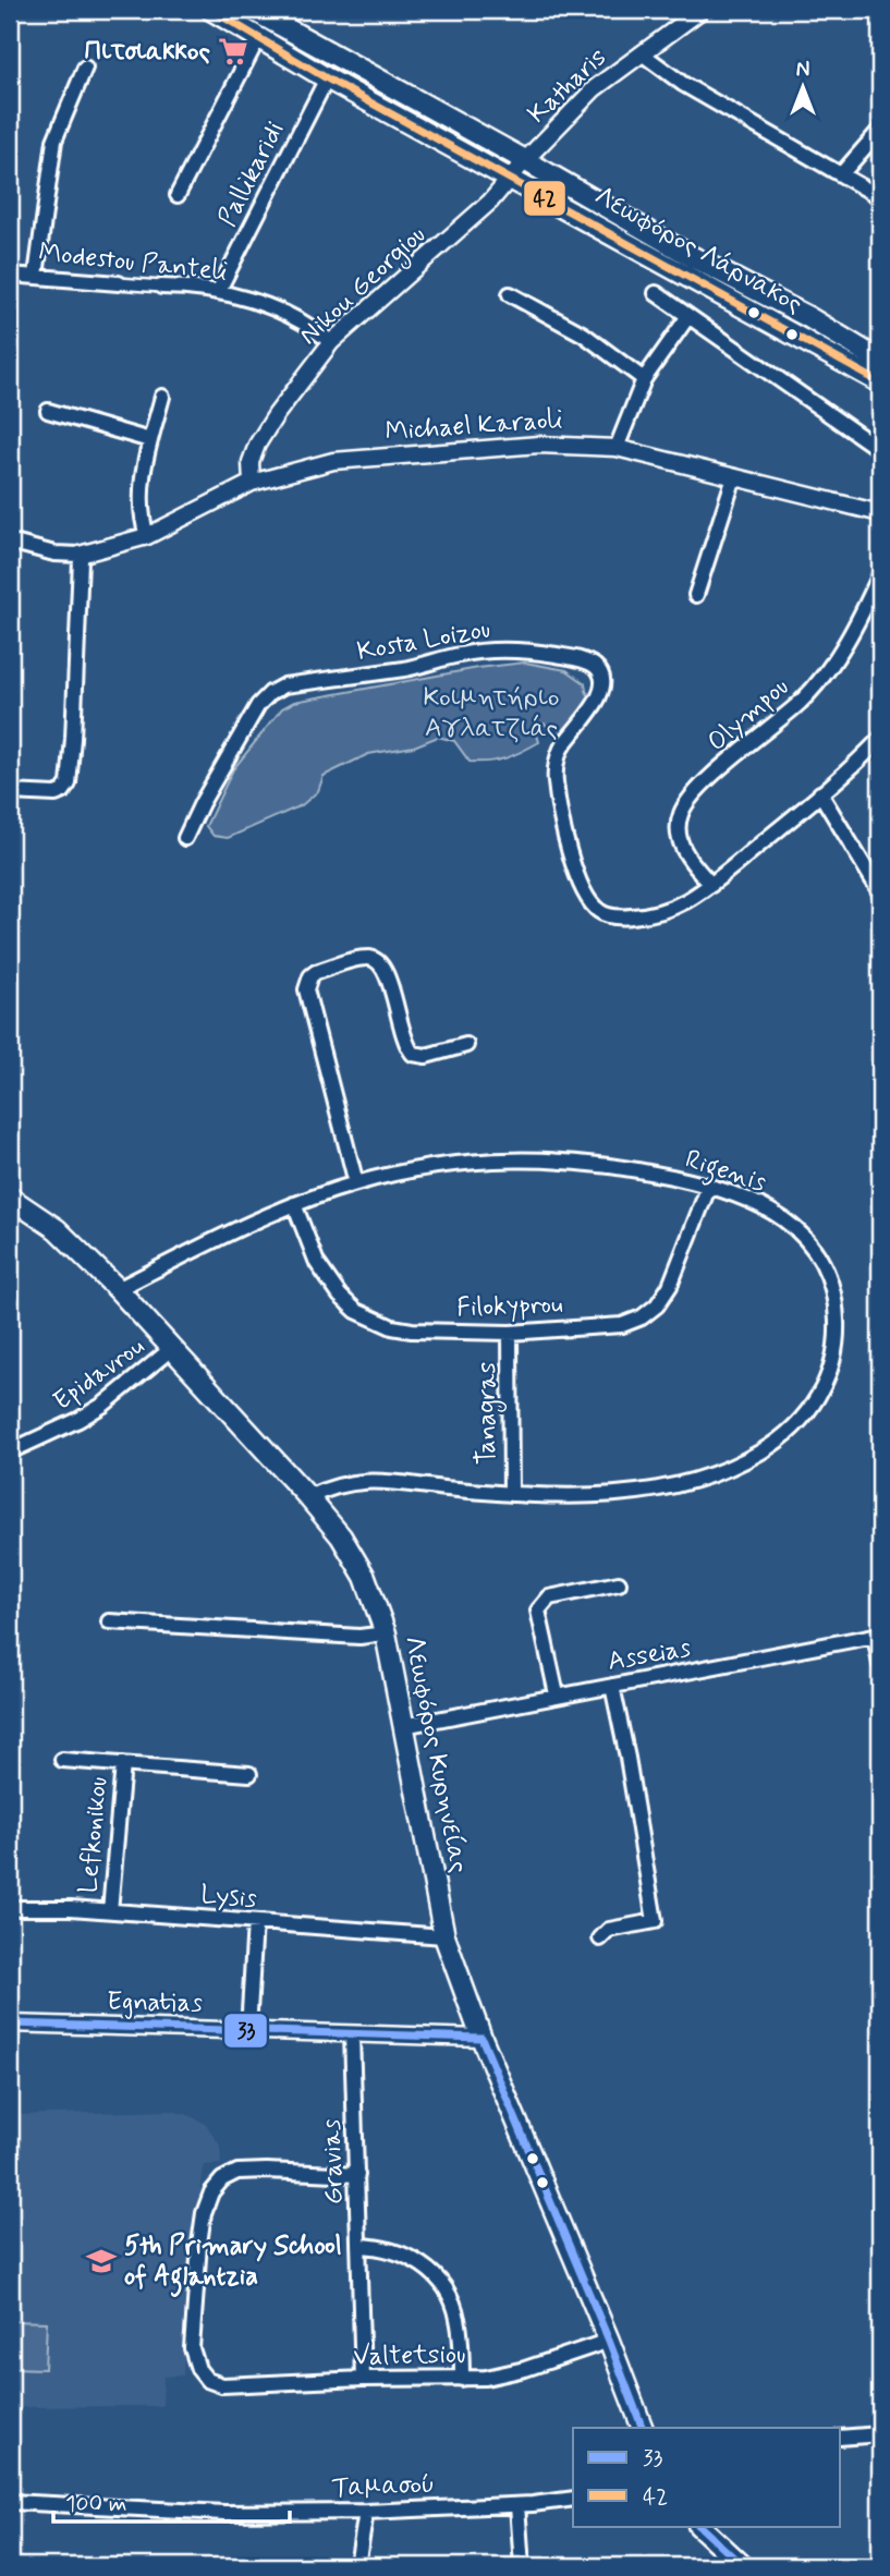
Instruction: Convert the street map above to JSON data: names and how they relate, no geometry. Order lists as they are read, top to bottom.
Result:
{
  "streets": {
    "main road": ["Λεωφόρος Λάρνακος", "Λεωφόρος Κυρηνείας"],
    "street": [
      "Katharis",
      "Pallikaridi",
      "Modestou Panteli",
      "Nikou Georgiou",
      "Michael Karaoli",
      "Kosta Loizou",
      "Olympou",
      "Rigenis",
      "Filokyprou",
      "Epidavrou",
      "Tanagras",
      "Asseias",
      "Lefkonikou",
      "Lysis",
      "Egnatias",
      "Gravias",
      "Valtetsiou",
      "Ταμασού"
    ]
  },
  "crossings": [
    ["Katharis", "Λεωφόρος Λάρνακος"],
    ["Katharis", "Nikou Georgiou"],
    ["Pallikaridi", "Λεωφόρος Λάρνακος"],
    ["Pallikaridi", "Modestou Panteli"],
    ["Λεωφόρος Λάρνακος", "Nikou Georgiou"],
    ["Modestou Panteli", "Nikou Georgiou"],
    ["Nikou Georgiou", "Michael Karaoli"],
    ["Kosta Loizou", "Olympou"],
    ["Rigenis", "Filokyprou"],
    ["Rigenis", "Tanagras"],
    ["Rigenis", "Λεωφόρος Κυρηνείας"],
    ["Filokyprou", "Tanagras"],
    ["Epidavrou", "Λεωφόρος Κυρηνείας"],
    ["Asseias", "Λεωφόρος Κυρηνείας"],
    ["Λεωφόρος Κυρηνείας", "Lysis"],
    ["Λεωφόρος Κυρηνείας", "Egnatias"],
    ["Λεωφόρος Κυρηνείας", "Valtetsiou"],
    ["Lefkonikou", "Lysis"],
    ["Egnatias", "Gravias"],
    ["Gravias", "Valtetsiou"]
  ],
  "parks": ["Κοιμητήριο Αγλατζιάς"],
  "places": {
    "supermarket": ["Πιτσιακκος"],
    "school or university": ["5th Primary School of Aglantzia"]
  },
  "lines": ["transit line 42", "transit line 33"],
  "legend": ["33", "42"],
  "scale_bar": "100 m",
  "north": "top"
}
